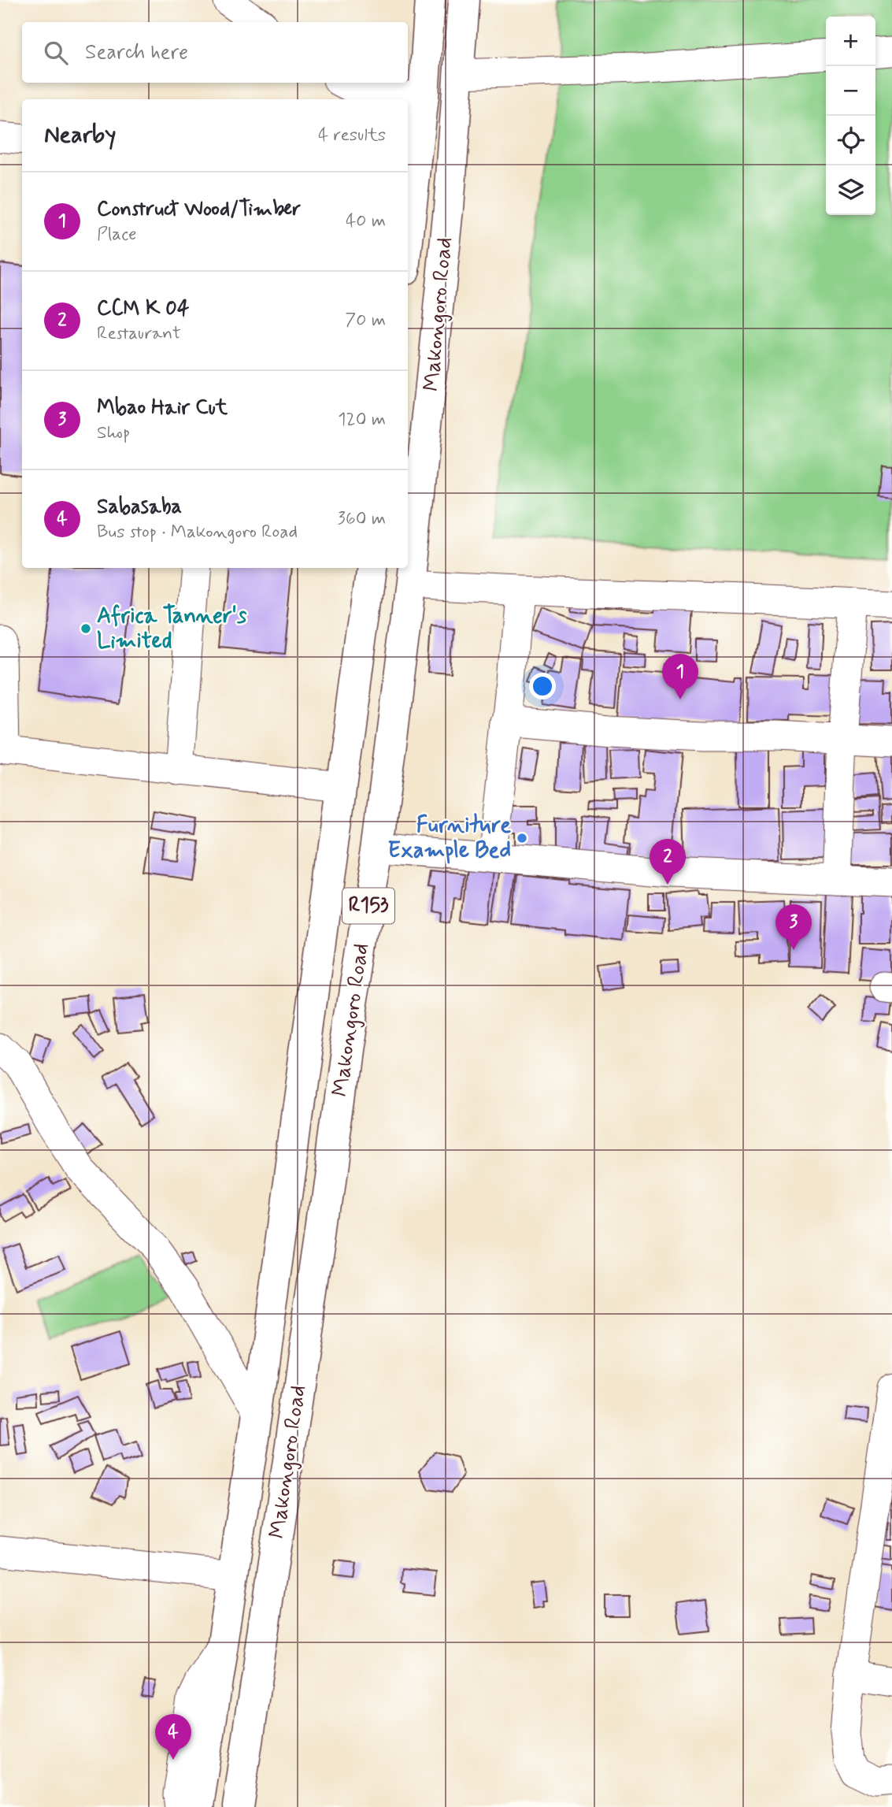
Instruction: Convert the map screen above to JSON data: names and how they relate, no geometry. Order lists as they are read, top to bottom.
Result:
{
  "streets": {
    "main road": ["Makongoro Road", "R153"]
  },
  "places": ["Africa Tanner's Limited", "Furniture Example Bed"],
  "page": {
    "map_buttons": ["+", "−"],
    "search": "Search here",
    "heading": ["Nearby", "4 results"],
    "list": [
      {
        "mark": "1",
        "name": "Construct Wood/Timber",
        "note": "Place",
        "value": "40 m"
      },
      {
        "mark": "2",
        "name": "CCM K 04",
        "note": "Restaurant",
        "value": "70 m"
      },
      {
        "mark": "3",
        "name": "Mbao Hair Cut",
        "note": "Shop",
        "value": "120 m"
      },
      {
        "mark": "4",
        "name": "Sabasaba",
        "note": "Bus stop · Makongoro Road",
        "value": "360 m"
      }
    ],
    "pins": [
      "1",
      "2",
      "3",
      "4"
    ]
  }
}
